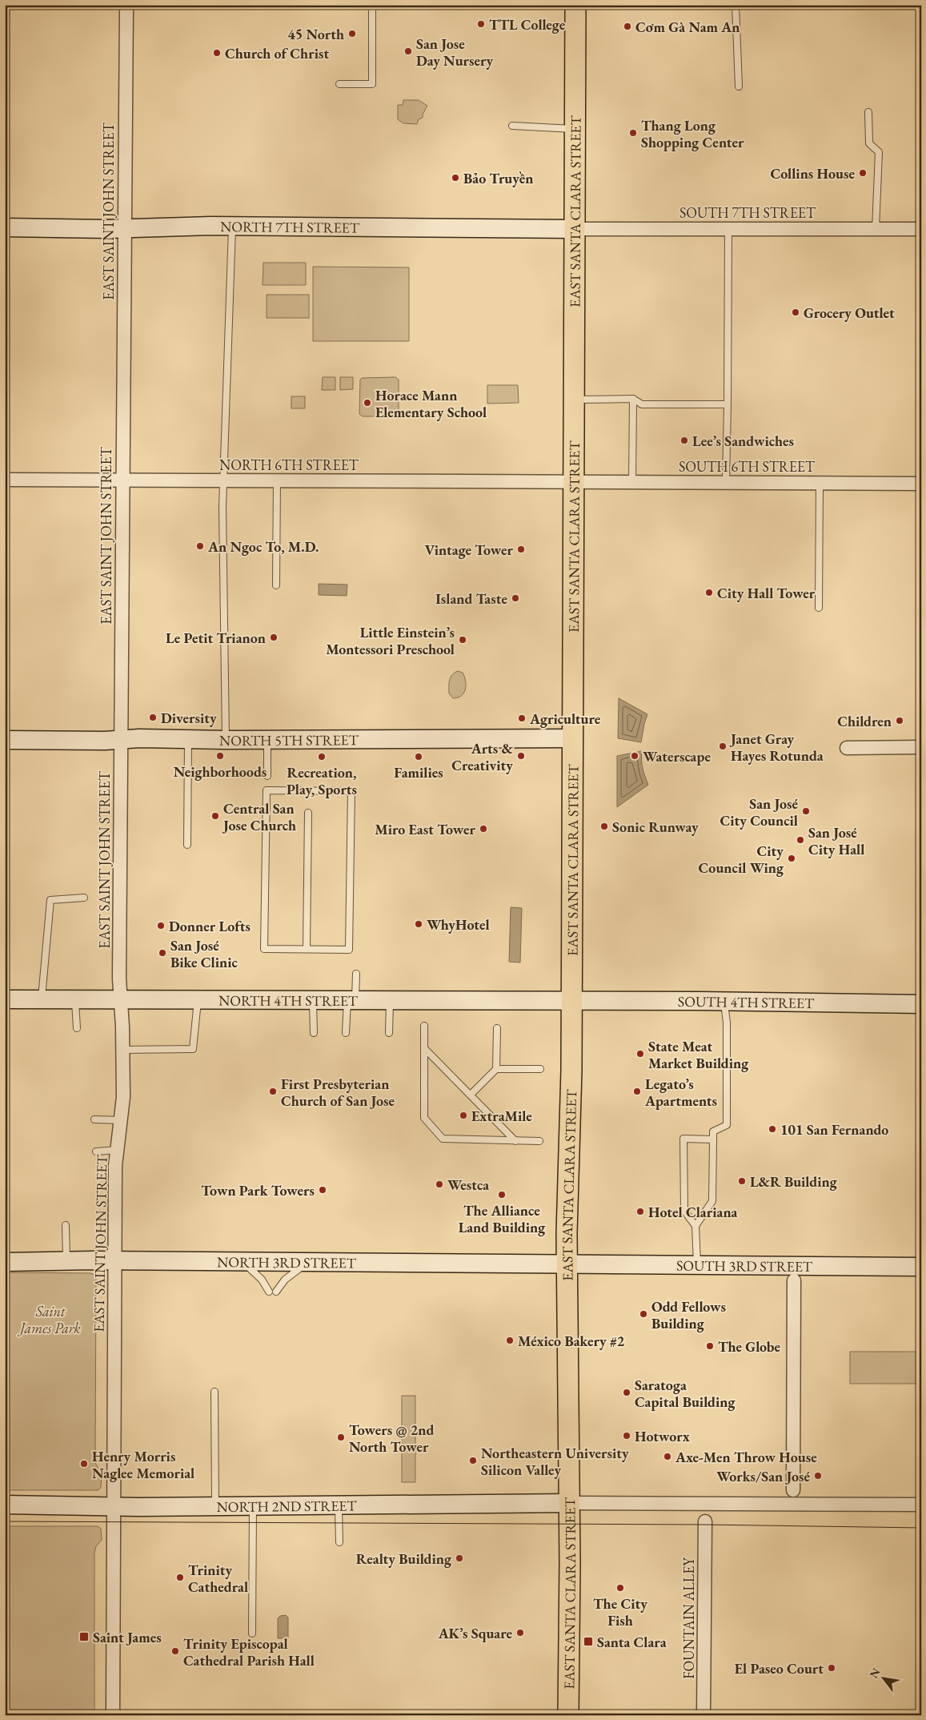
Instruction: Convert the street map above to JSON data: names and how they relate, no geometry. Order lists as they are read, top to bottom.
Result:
{
  "streets": {
    "main road": ["EAST SANTA CLARA STREET"],
    "street": [
      "EAST SAINT JOHN STREET",
      "SOUTH 7TH STREET",
      "NORTH 7TH STREET",
      "NORTH 6TH STREET",
      "SOUTH 6TH STREET",
      "NORTH 5TH STREET",
      "NORTH 4TH STREET",
      "SOUTH 4TH STREET",
      "NORTH 3RD STREET",
      "SOUTH 3RD STREET",
      "NORTH 2ND STREET",
      "FOUNTAIN ALLEY"
    ]
  },
  "crossings": [
    ["EAST SAINT JOHN STREET", "NORTH 7TH STREET"],
    ["EAST SAINT JOHN STREET", "NORTH 6TH STREET"],
    ["EAST SAINT JOHN STREET", "NORTH 5TH STREET"],
    ["EAST SAINT JOHN STREET", "NORTH 4TH STREET"],
    ["EAST SAINT JOHN STREET", "NORTH 3RD STREET"],
    ["EAST SAINT JOHN STREET", "NORTH 2ND STREET"],
    ["EAST SANTA CLARA STREET", "SOUTH 7TH STREET"],
    ["EAST SANTA CLARA STREET", "NORTH 7TH STREET"],
    ["EAST SANTA CLARA STREET", "NORTH 6TH STREET"],
    ["EAST SANTA CLARA STREET", "SOUTH 6TH STREET"],
    ["EAST SANTA CLARA STREET", "NORTH 5TH STREET"],
    ["EAST SANTA CLARA STREET", "NORTH 4TH STREET"],
    ["EAST SANTA CLARA STREET", "SOUTH 4TH STREET"],
    ["EAST SANTA CLARA STREET", "NORTH 3RD STREET"],
    ["EAST SANTA CLARA STREET", "SOUTH 3RD STREET"],
    ["EAST SANTA CLARA STREET", "NORTH 2ND STREET"],
    ["SOUTH 7TH STREET", "NORTH 7TH STREET"],
    ["NORTH 6TH STREET", "SOUTH 6TH STREET"],
    ["NORTH 4TH STREET", "SOUTH 4TH STREET"],
    ["NORTH 3RD STREET", "SOUTH 3RD STREET"]
  ],
  "parks": ["Saint James Park"],
  "places": {
    "other": [
      "TTL College",
      "Cơm Gà Nam An",
      "45 North",
      "San Jose Day Nursery",
      "Church of Christ",
      "Thang Long Shopping Center",
      "Collins House",
      "Bảo Truyền",
      "Grocery Outlet",
      "Horace Mann Elementary School",
      "Lee’s Sandwiches",
      "An Ngoc To, M.D.",
      "Vintage Tower",
      "City Hall Tower",
      "Island Taste",
      "Le Petit Trianon",
      "Little Einstein’s Montessori Preschool",
      "Diversity",
      "Agriculture",
      "Children",
      "Janet Gray Hayes Rotunda",
      "Neighborhoods",
      "Arts & Creativity",
      "Waterscape",
      "Recreation, Play, Sports",
      "Families",
      "San José City Council",
      "Central San Jose Church",
      "Sonic Runway",
      "Miro East Tower",
      "San José City Hall",
      "City Council Wing",
      "WhyHotel",
      "Donner Lofts",
      "San José Bike Clinic",
      "State Meat Market Building",
      "First Presbyterian Church of San Jose",
      "Legato’s Apartments",
      "ExtraMile",
      "101 San Fernando",
      "L&R Building",
      "Westca",
      "Town Park Towers",
      "The Alliance Land Building",
      "Hotel Clariana",
      "Odd Fellows Building",
      "México Bakery #2",
      "The Globe",
      "Saratoga Capital Building",
      "Hotworx",
      "Towers @ 2nd North Tower",
      "Axe-Men Throw House",
      "Northeastern University Silicon Valley",
      "Henry Morris Naglee Memorial",
      "Works/San José",
      "Realty Building",
      "Trinity Cathedral",
      "The City Fish",
      "AK’s Square",
      "Trinity Episcopal Cathedral Parish Hall",
      "El Paseo Court"
    ],
    "transit": ["Saint James", "Santa Clara"]
  },
  "north": "top left"
}
